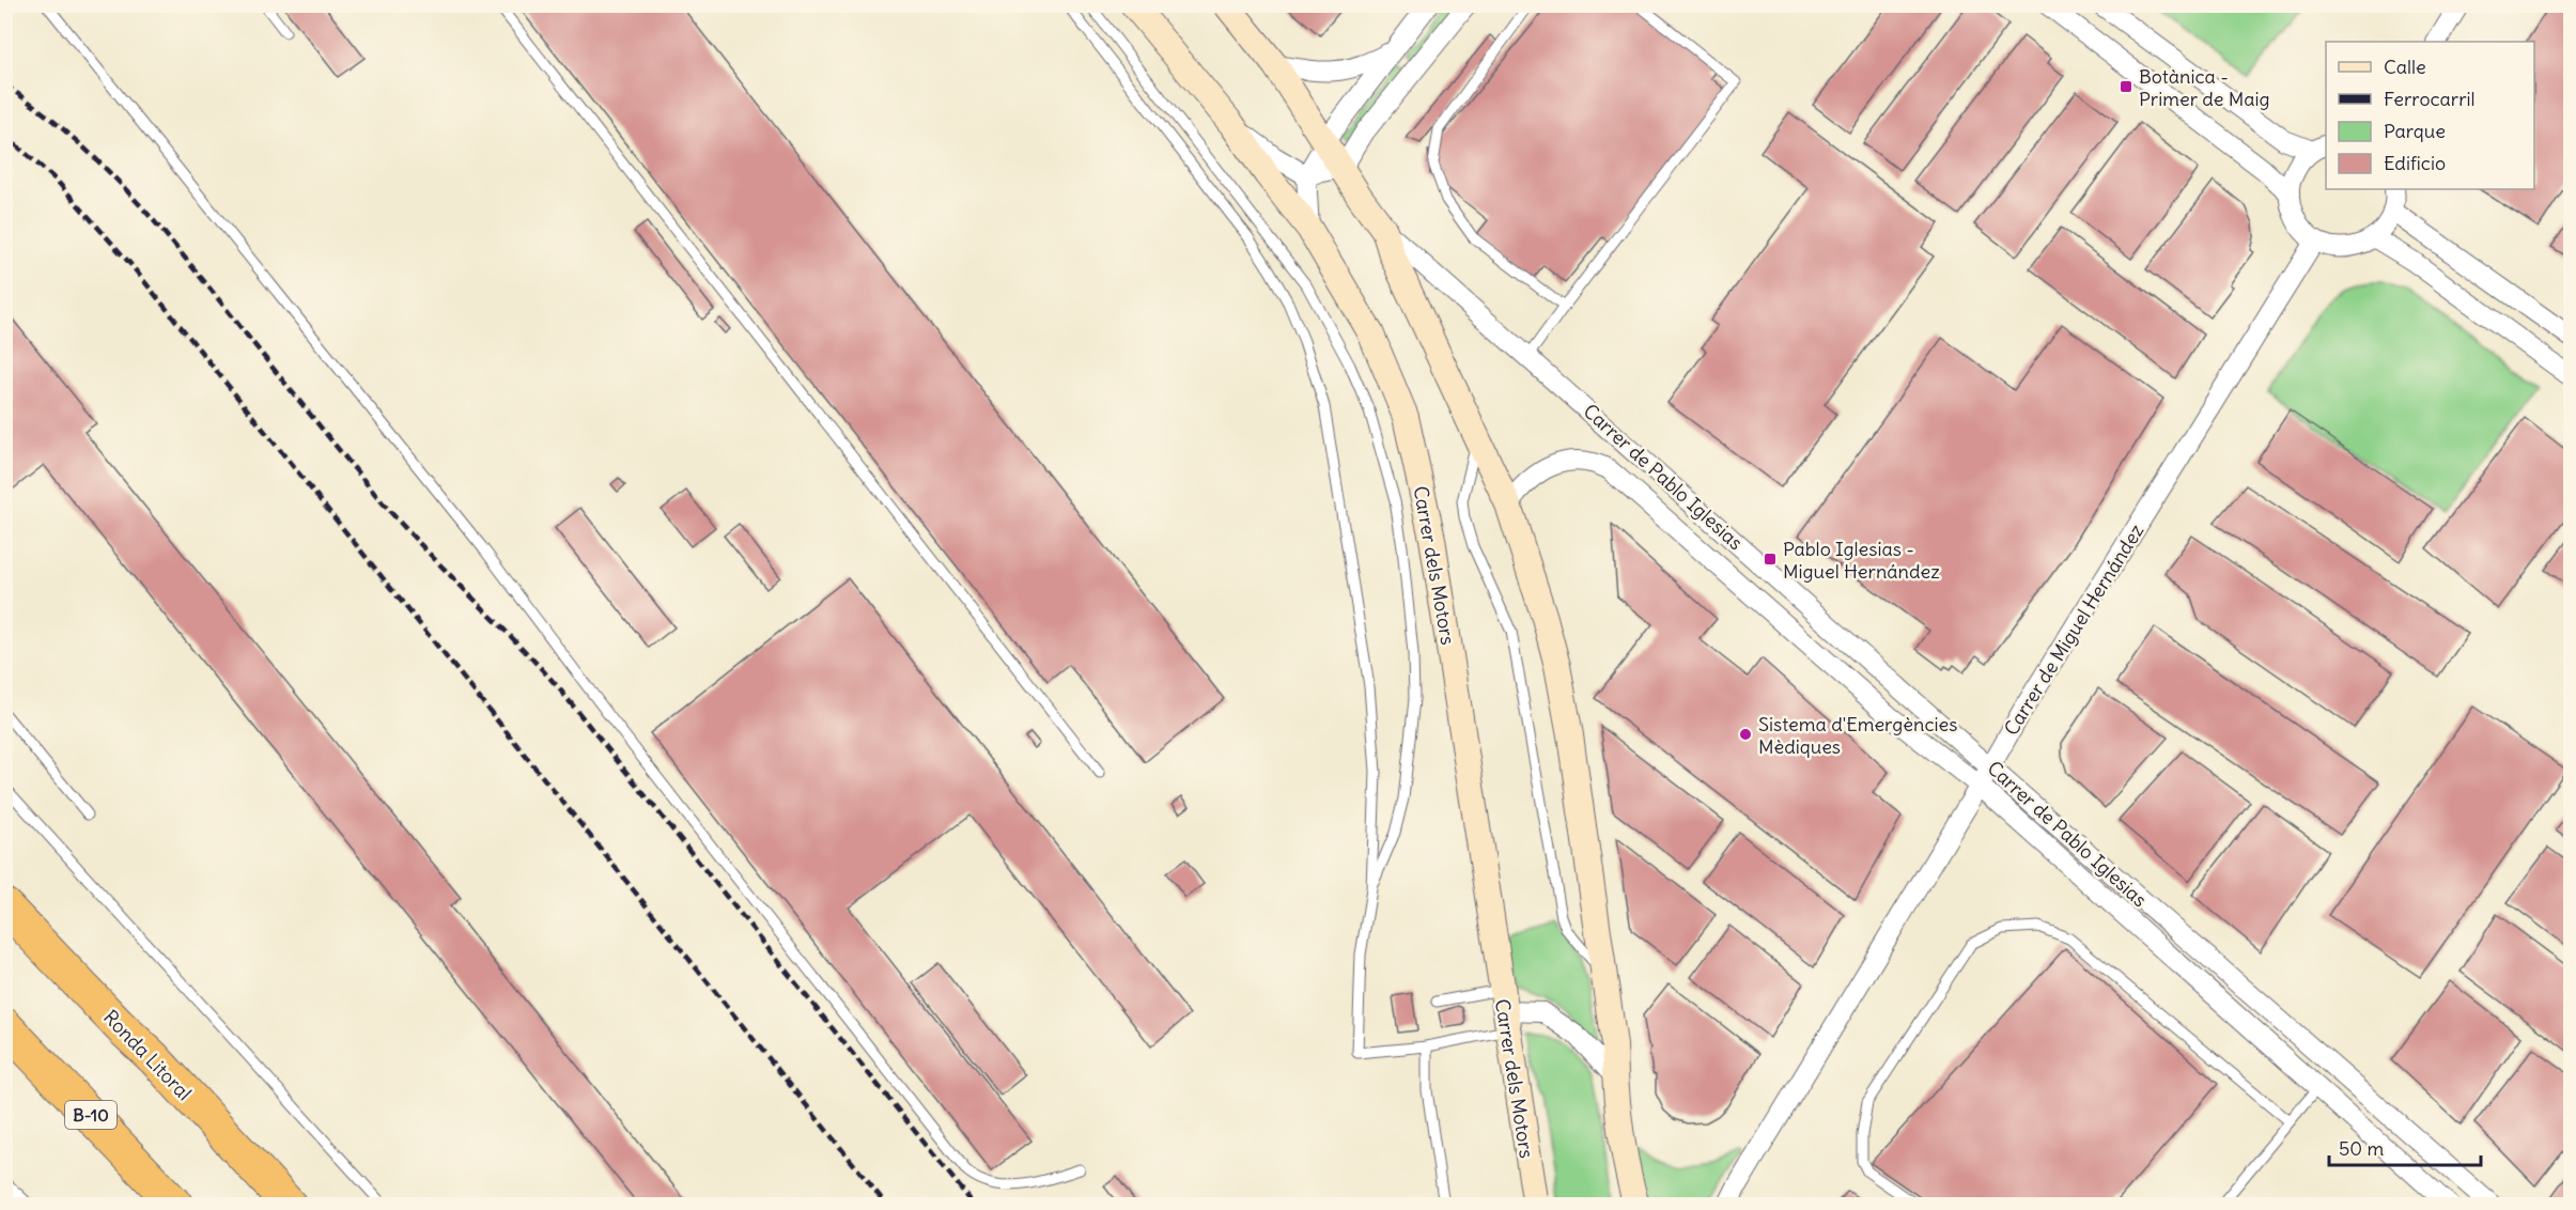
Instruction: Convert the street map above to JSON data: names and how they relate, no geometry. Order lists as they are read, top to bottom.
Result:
{
  "streets": {
    "highway": ["Ronda Litoral", "B-10"],
    "street": ["Carrer de Pablo Iglesias", "Carrer dels Motors", "Carrer de Miguel Hernández"]
  },
  "crossings": [
    ["Carrer de Pablo Iglesias", "Carrer de Miguel Hernández"]
  ],
  "places": {
    "transit": ["Botànica - Primer de Maig", "Pablo Iglesias - Miguel Hernández"],
    "other": ["Sistema d'Emergències Mèdiques"]
  },
  "legend": [
    "Calle",
    "Ferrocarril",
    "Parque",
    "Edificio"
  ],
  "scale_bar": "50 m"
}
